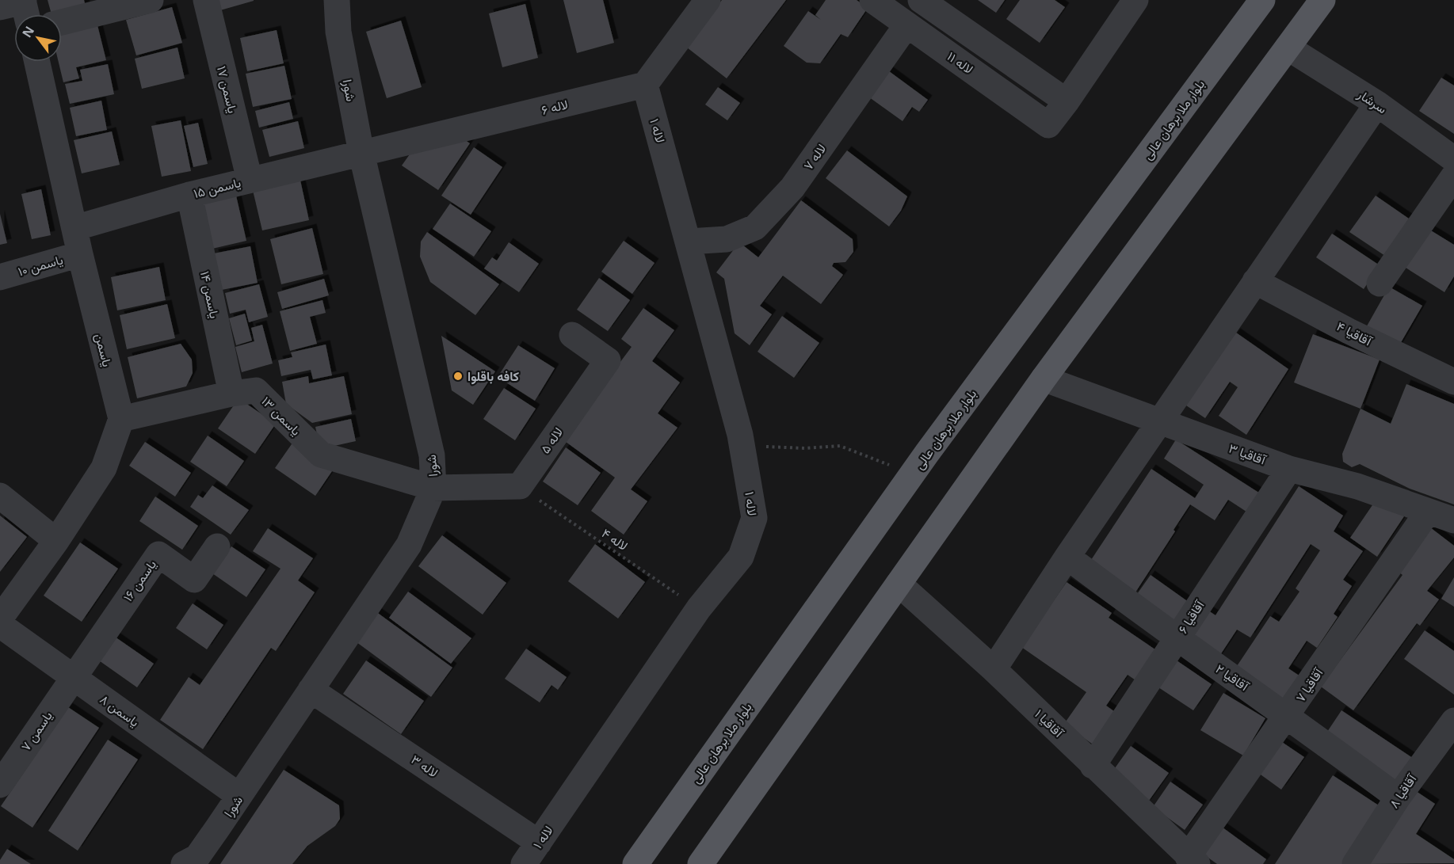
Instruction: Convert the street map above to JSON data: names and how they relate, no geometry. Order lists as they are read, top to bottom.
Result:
{
  "streets": {
    "main road": ["بلوار ملا برهان عالی"],
    "street": [
      "لاله ۱۱",
      "یاسمن ۱۷",
      "شورا",
      "سرشار",
      "لاله ۶",
      "لاله ۱",
      "لاله ۷",
      "یاسمن ۱۵",
      "یاسمن ۱۰",
      "یاسمن ۱۴",
      "آقاقیا ۴",
      "یاسمن",
      "یاسمن ۱۳",
      "لاله ۵",
      "آقاقیا ۳",
      "یاسمن ۱۶",
      "آقاقیا ۶",
      "آقاقیا ۲",
      "آقاقیا ۷",
      "یاسمن ۸",
      "آقاقیا ۱",
      "یاسمن ۷",
      "لاله ۳",
      "آقاقیا ۸"
    ],
    "path": ["لاله ۴"]
  },
  "crossings": [
    ["لاله ۱۱", "لاله ۷"],
    ["یاسمن ۱۷", "یاسمن ۱۵"],
    ["شورا", "لاله ۶"],
    ["شورا", "یاسمن ۱۵"],
    ["شورا", "یاسمن ۱۳"],
    ["شورا", "یاسمن ۸"],
    ["شورا", "لاله ۳"],
    ["لاله ۶", "لاله ۱"],
    ["لاله ۶", "یاسمن ۱۵"],
    ["لاله ۱", "لاله ۷"],
    ["لاله ۱", "لاله ۴"],
    ["لاله ۱", "لاله ۳"],
    ["یاسمن ۱۵", "یاسمن ۱۴"],
    ["یاسمن ۱۵", "یاسمن"],
    ["یاسمن ۱۰", "یاسمن"],
    ["یاسمن ۱۴", "یاسمن ۱۳"],
    ["یاسمن", "یاسمن ۱۳"],
    ["لاله ۵", "لاله ۴"],
    ["آقاقیا ۳", "آقاقیا ۶"],
    ["آقاقیا ۳", "آقاقیا ۷"],
    ["یاسمن ۱۶", "یاسمن ۸"],
    ["یاسمن ۱۶", "یاسمن ۷"],
    ["آقاقیا ۶", "آقاقیا ۲"],
    ["آقاقیا ۶", "آقاقیا ۱"],
    ["آقاقیا ۲", "آقاقیا ۷"],
    ["آقاقیا ۲", "آقاقیا ۸"],
    ["آقاقیا ۷", "آقاقیا ۱"],
    ["یاسمن ۸", "یاسمن ۷"]
  ],
  "places": ["کافه باقلوا"],
  "north": "top left"
}
